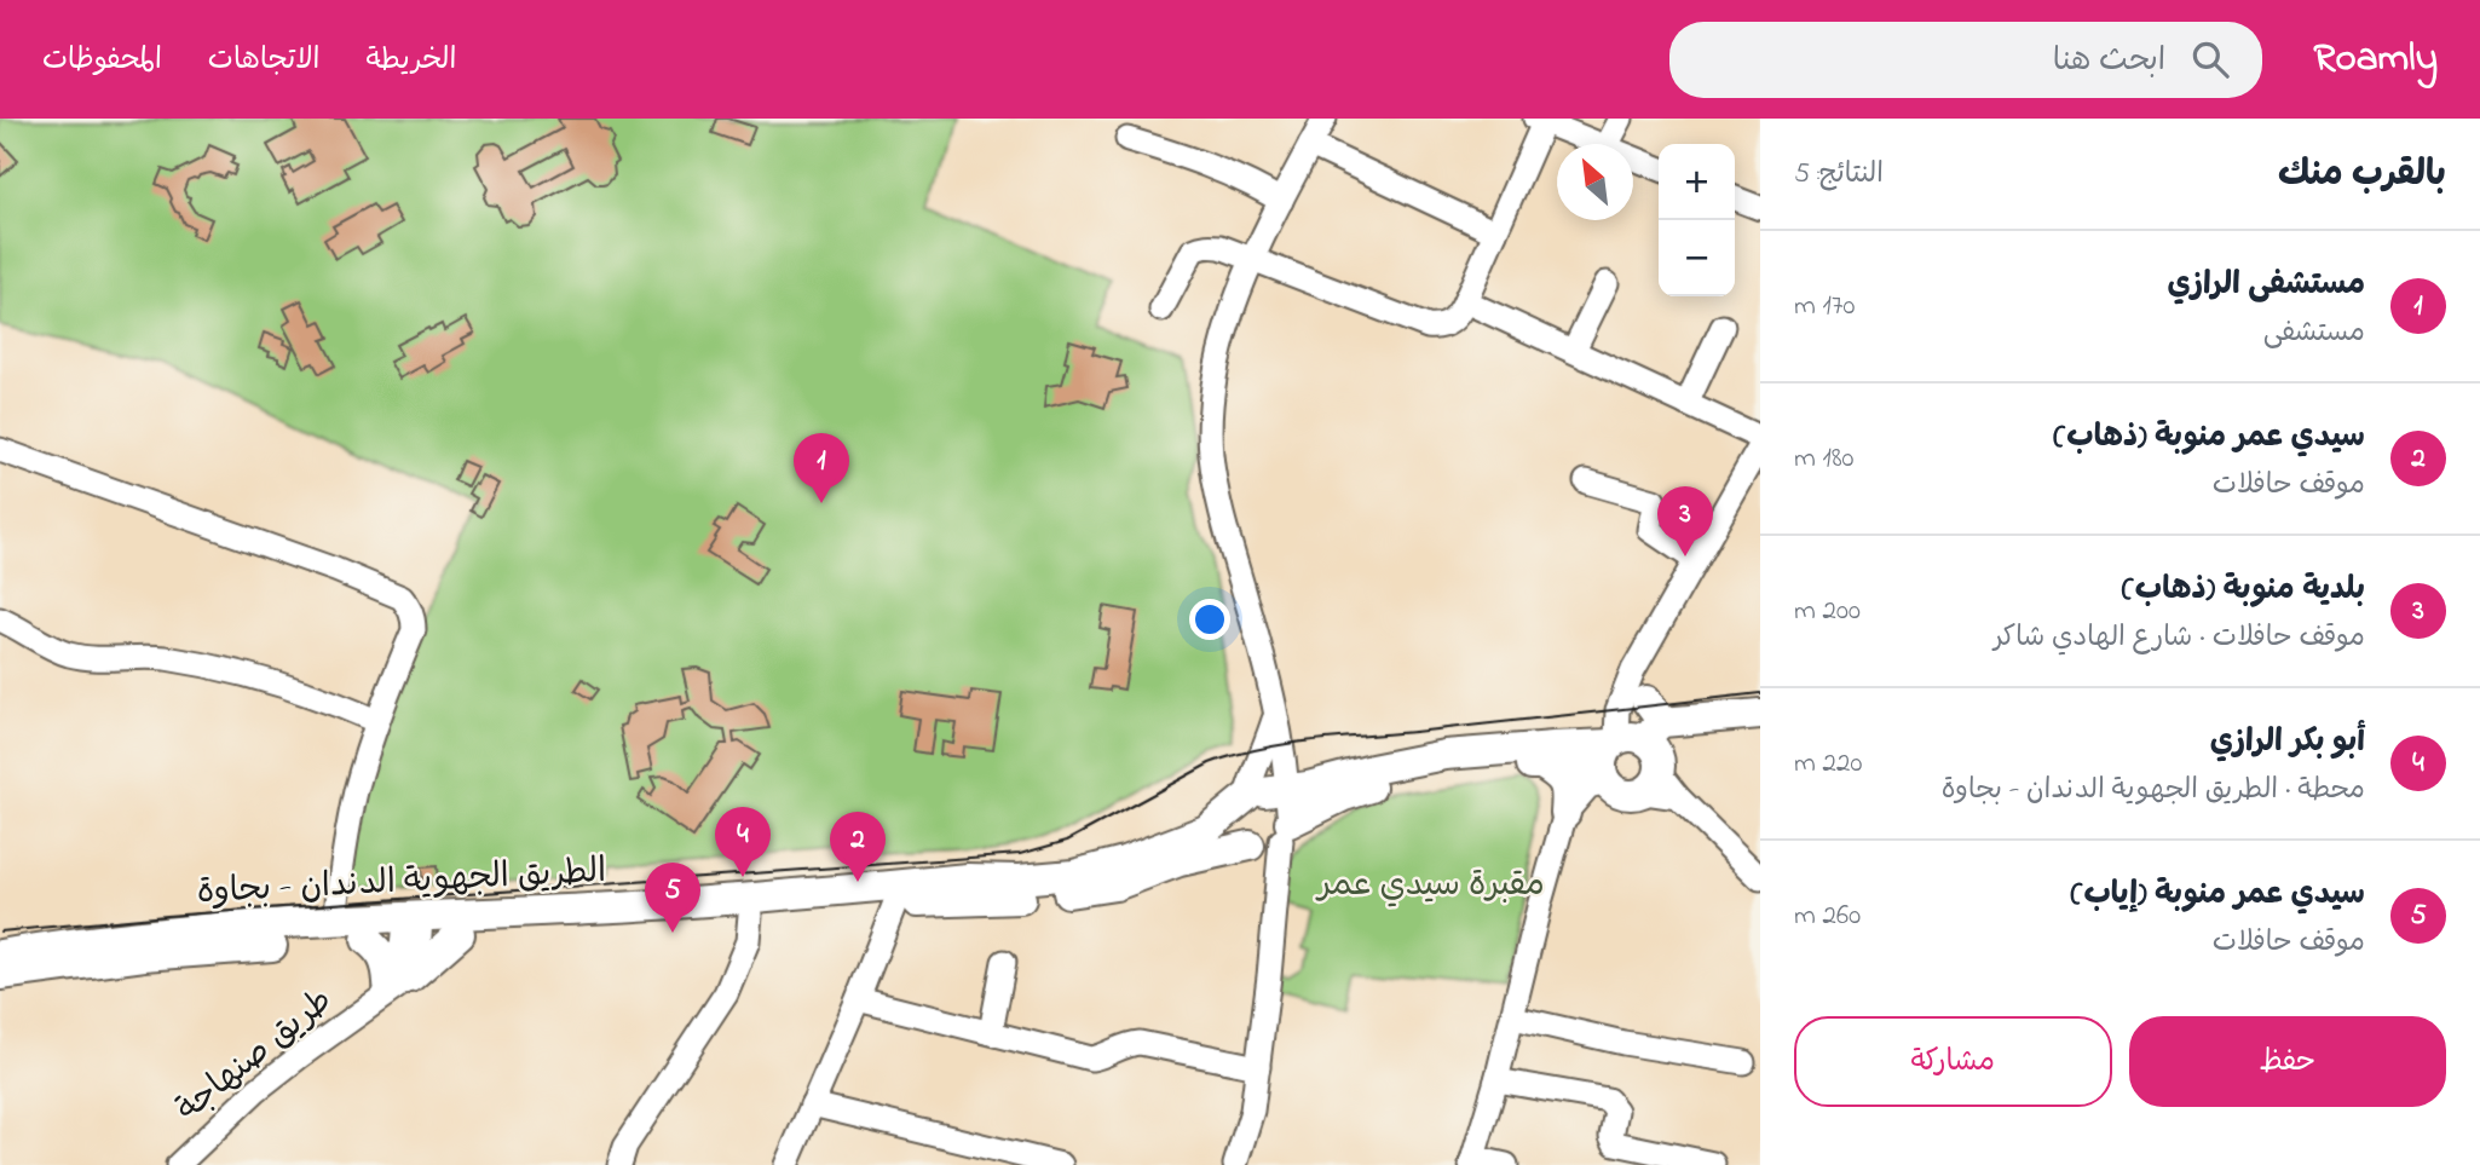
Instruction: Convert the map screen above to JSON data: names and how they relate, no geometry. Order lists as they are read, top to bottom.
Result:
{
  "streets": {
    "main road": ["الطريق الجهوية الدندان - بجاوة"],
    "street": ["طريق صنهاجة"]
  },
  "parks": ["مقبرة سيدي عمر"],
  "north": "top left",
  "page": {
    "header": "Roamly",
    "search": "ابحث هنا",
    "nav": ["الخريطة", "الاتجاهات", "المحفوظات"],
    "heading": ["بالقرب منك", "النتائج: 5"],
    "map_buttons": ["+", "−"],
    "list": [
      {
        "mark": "1",
        "name": "مستشفى الرازي",
        "note": "مستشفى",
        "value": "170 m"
      },
      {
        "mark": "2",
        "name": "سيدي عمر منوبة (ذهاب)",
        "note": "موقف حافلات",
        "value": "180 m"
      },
      {
        "mark": "3",
        "name": "بلدية منوبة (ذهاب)",
        "note": "موقف حافلات · شارع الهادي شاكر",
        "value": "200 m"
      },
      {
        "mark": "4",
        "name": "أبو بكر الرازي",
        "note": "محطة · الطريق الجهوية الدندان - بجاوة",
        "value": "220 m"
      },
      {
        "mark": "5",
        "name": "سيدي عمر منوبة (إياب)",
        "note": "موقف حافلات",
        "value": "260 m"
      }
    ],
    "pins": [
      "1",
      "3",
      "4",
      "2",
      "5"
    ],
    "buttons": ["حفظ", "مشاركة"]
  }
}
